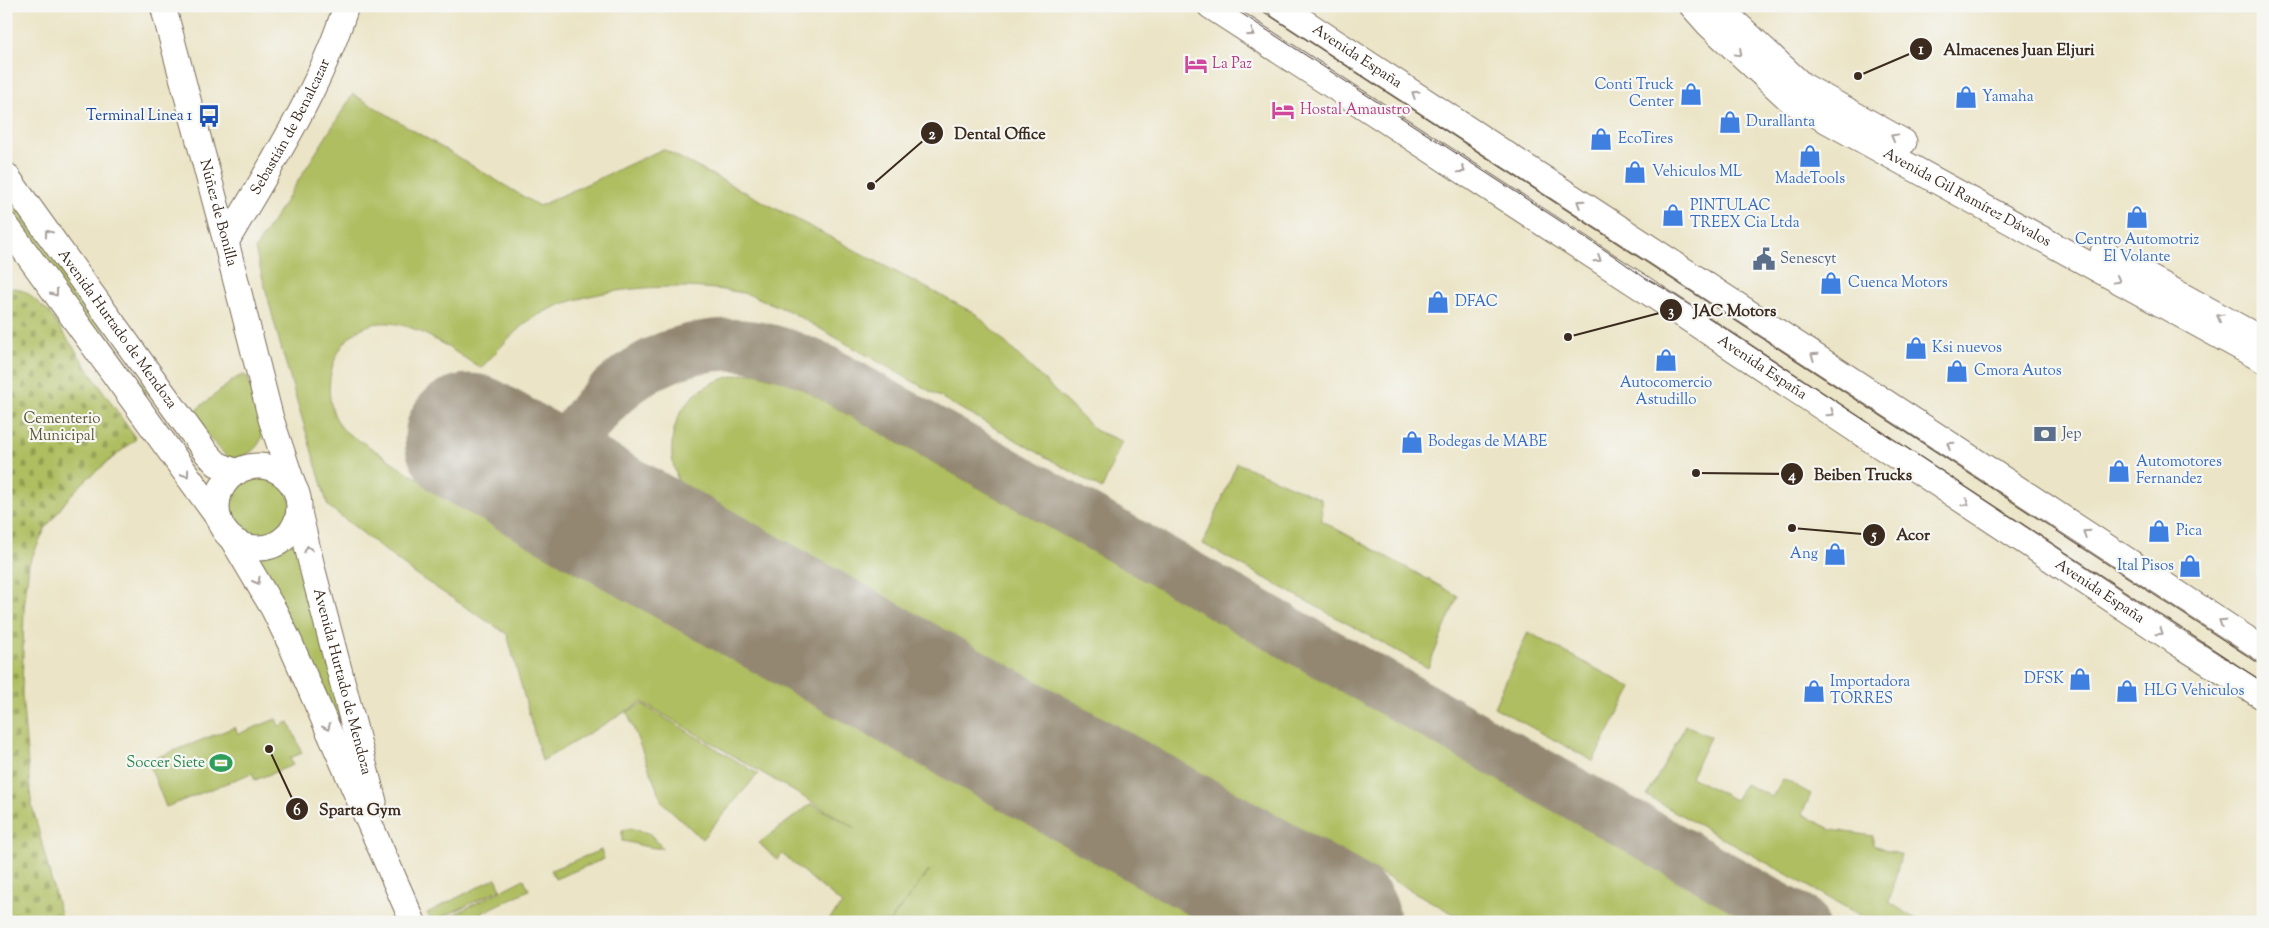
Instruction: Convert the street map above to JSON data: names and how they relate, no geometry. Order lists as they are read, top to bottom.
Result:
{
  "streets": {
    "main road": [
      "Avenida España",
      "Sebastián de Benalcazar",
      "Avenida Gil Ramírez Dávalos",
      "Núñez de Bonilla",
      "Avenida Hurtado de Mendoza"
    ]
  },
  "crossings": [
    ["Sebastián de Benalcazar", "Núñez de Bonilla"],
    ["Núñez de Bonilla", "Avenida Hurtado de Mendoza"]
  ],
  "parks": ["Cementerio Municipal"],
  "places": {
    "hotel": ["La Paz", "Hostal Amaustro"],
    "other": [
      "Almacenes Juan Eljuri",
      "Dental Office",
      "JAC Motors",
      "Beiben Trucks",
      "Acor",
      "Sparta Gym"
    ],
    "shop": [
      "Conti Truck Center",
      "Yamaha",
      "Durallanta",
      "EcoTires",
      "MadeTools",
      "Vehiculos ML",
      "PINTULAC TREEX Cia Ltda",
      "Centro Automotriz El Volante",
      "Cuenca Motors",
      "DFAC",
      "Ksi nuevos",
      "Autocomercio Astudillo",
      "Cmora Autos",
      "Bodegas de MABE",
      "Automotores Fernandez",
      "Pica",
      "Ang",
      "Ital Pisos",
      "DFSK",
      "Importadora TORRES",
      "HLG Vehiculos"
    ],
    "bus stop": ["Terminal Linea 1"],
    "public building": ["Senescyt"],
    "bank": ["Jep"],
    "sports": ["Soccer Siete"]
  }
}
